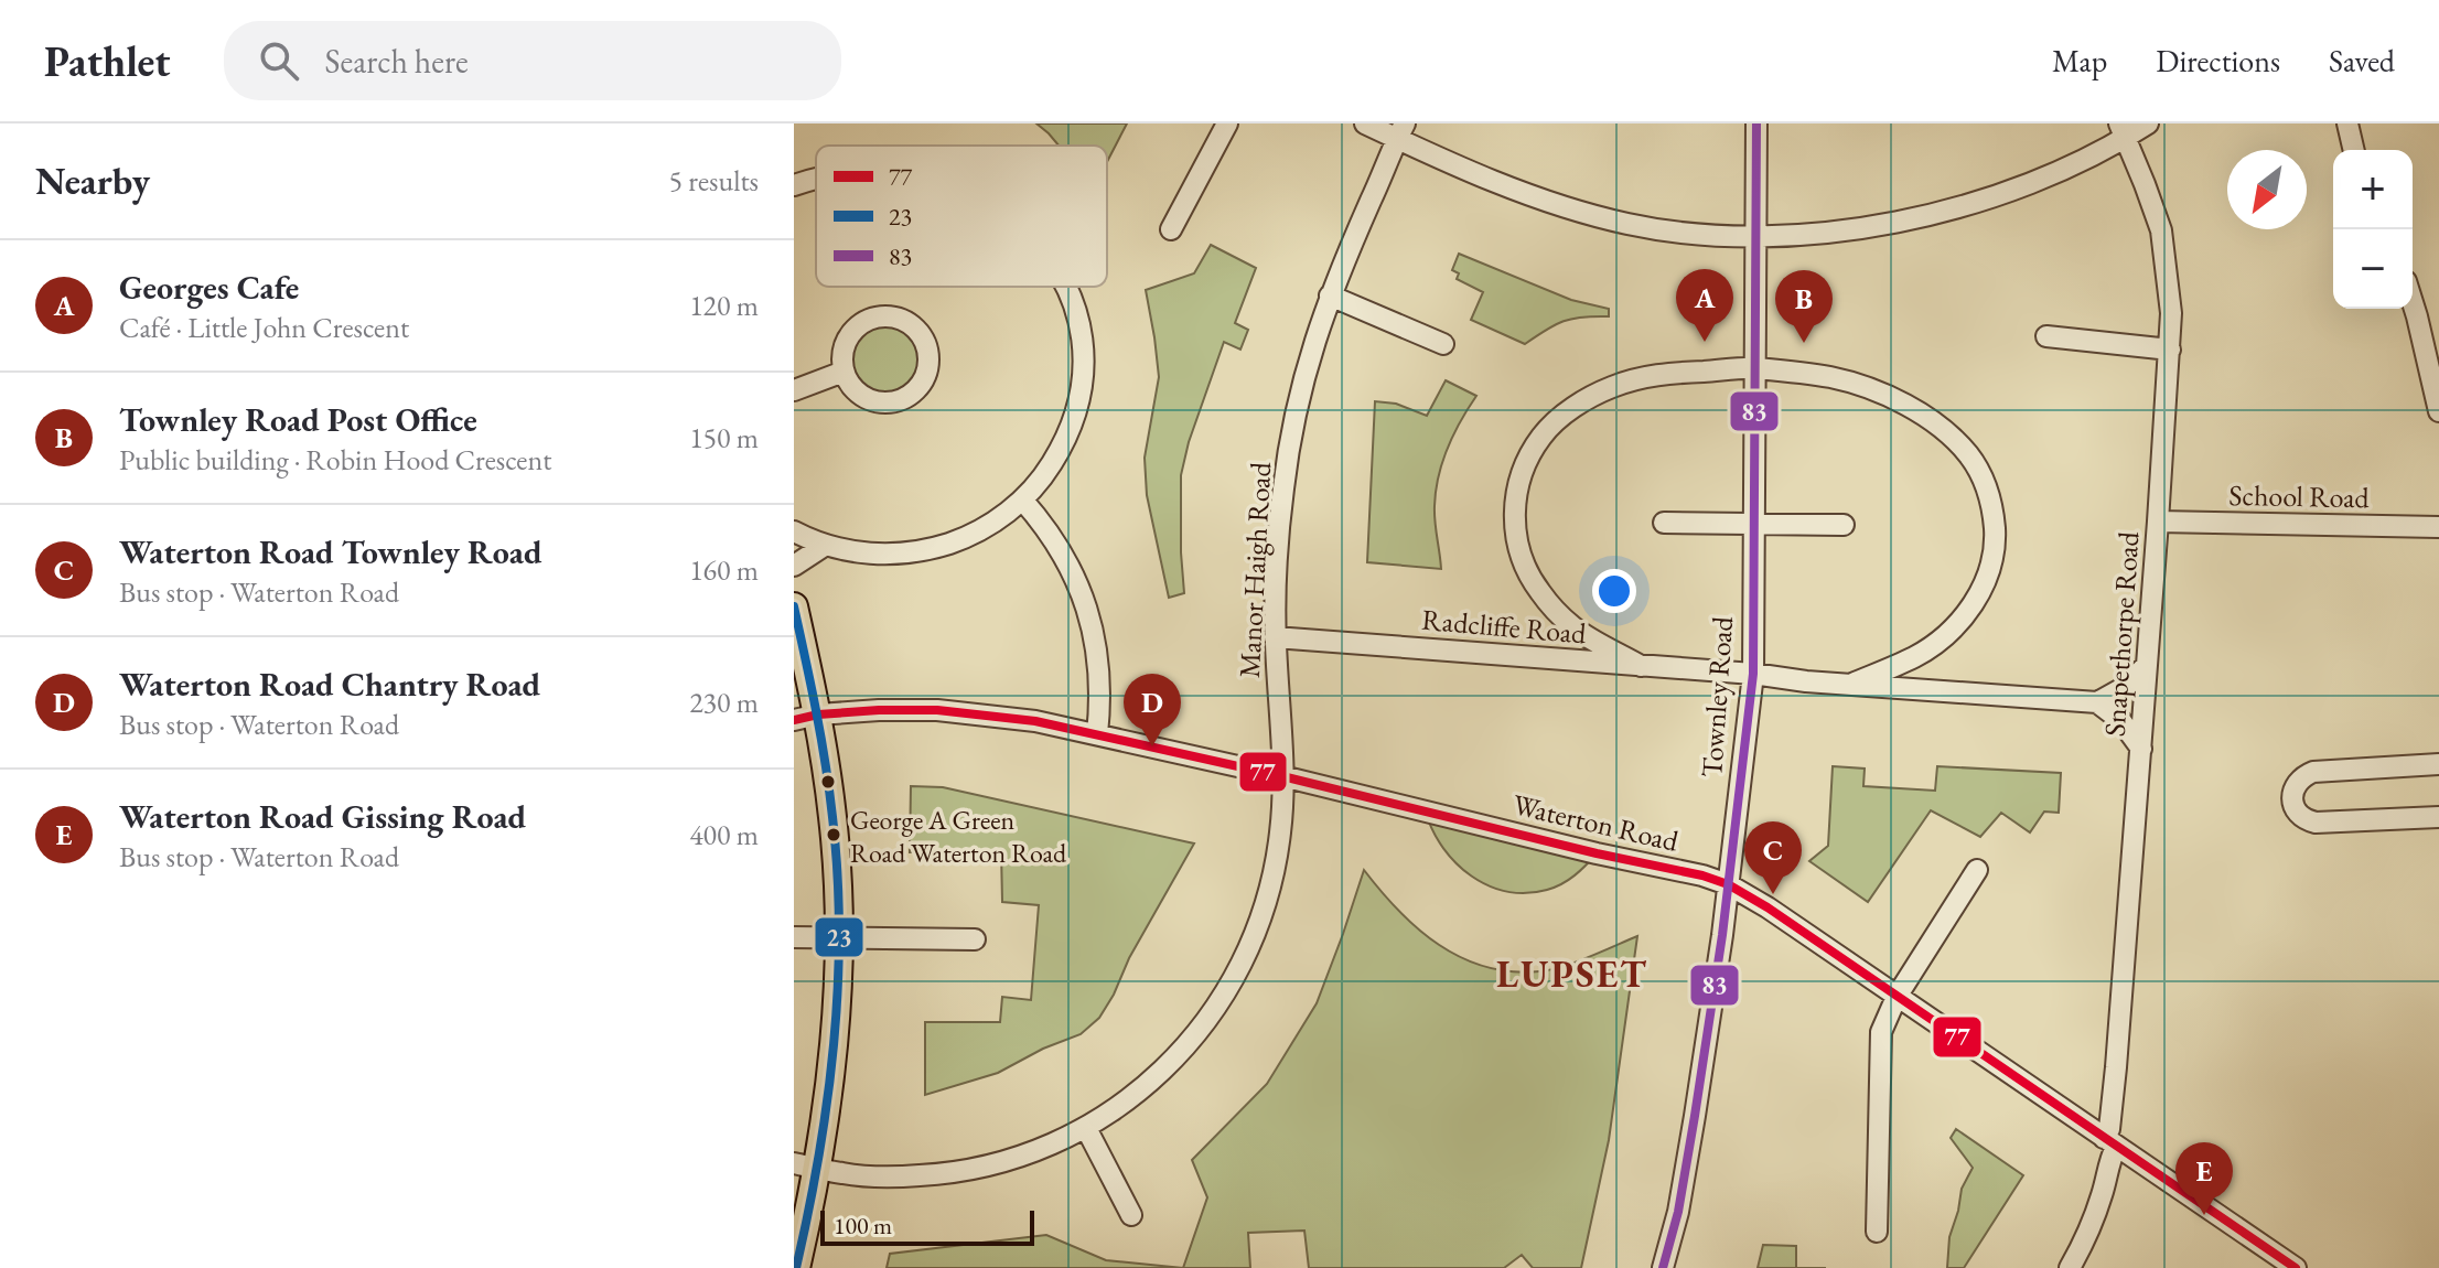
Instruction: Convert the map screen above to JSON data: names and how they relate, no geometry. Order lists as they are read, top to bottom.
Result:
{
  "streets": {
    "street": [
      "School Road",
      "Manor Haigh Road",
      "Radcliffe Road",
      "Snapethorpe Road",
      "Townley Road",
      "Waterton Road"
    ]
  },
  "crossings": [
    ["School Road", "Snapethorpe Road"],
    ["Manor Haigh Road", "Radcliffe Road"],
    ["Manor Haigh Road", "Waterton Road"],
    ["Radcliffe Road", "Townley Road"],
    ["Snapethorpe Road", "Waterton Road"],
    ["Townley Road", "Waterton Road"]
  ],
  "districts": ["LUPSET"],
  "places": ["George A Green Road Waterton Road"],
  "lines": ["transit line 83", "transit line 23", "transit line 77"],
  "legend": ["77", "23", "83"],
  "scale_bar": "100 m",
  "north": "bottom left",
  "page": {
    "header": "Pathlet",
    "search": "Search here",
    "nav": ["Map", "Directions", "Saved"],
    "heading": ["Nearby", "5 results"],
    "map_buttons": ["+", "−"],
    "list": [
      {
        "mark": "A",
        "name": "Georges Cafe",
        "note": "Café · Little John Crescent",
        "value": "120 m"
      },
      {
        "mark": "B",
        "name": "Townley Road Post Office",
        "note": "Public building · Robin Hood Crescent",
        "value": "150 m"
      },
      {
        "mark": "C",
        "name": "Waterton Road Townley Road",
        "note": "Bus stop · Waterton Road",
        "value": "160 m"
      },
      {
        "mark": "D",
        "name": "Waterton Road Chantry Road",
        "note": "Bus stop · Waterton Road",
        "value": "230 m"
      },
      {
        "mark": "E",
        "name": "Waterton Road Gissing Road",
        "note": "Bus stop · Waterton Road",
        "value": "400 m"
      }
    ],
    "pins": [
      "A",
      "B",
      "D",
      "C",
      "E"
    ],
    "scale": "100 m"
  }
}
